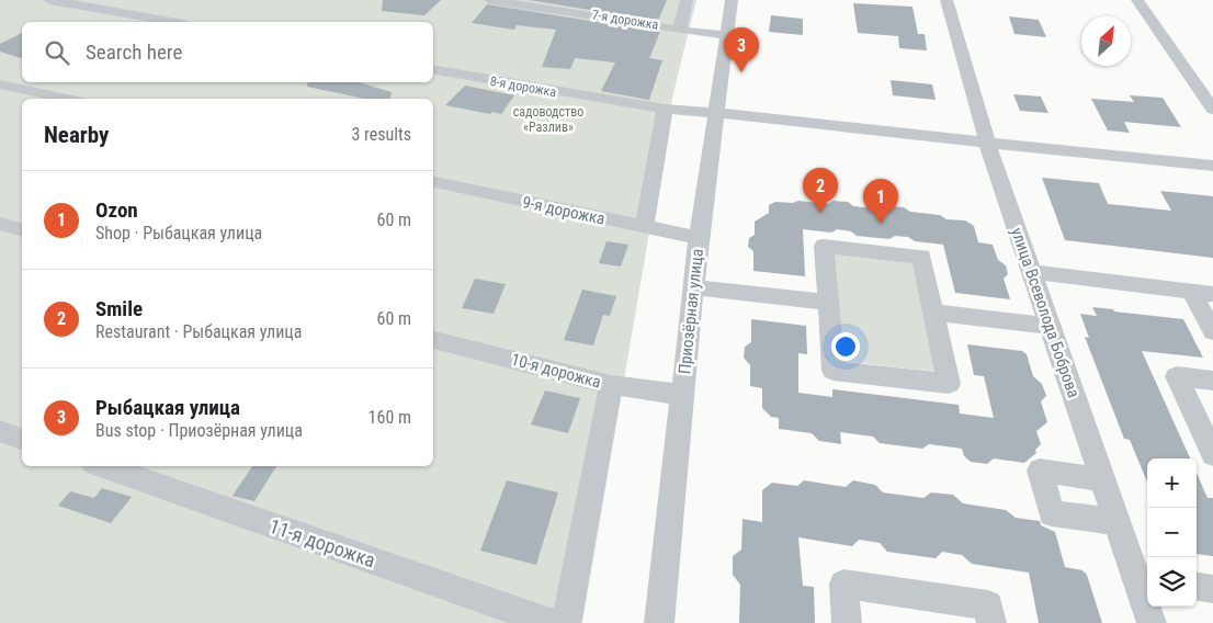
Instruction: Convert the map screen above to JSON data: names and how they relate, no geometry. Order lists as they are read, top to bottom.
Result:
{
  "streets": {
    "street": [
      "7-я дорожка",
      "8-я дорожка",
      "9-я дорожка",
      "Приозёрная улица",
      "улица Всеволода Боброва",
      "10-я дорожка",
      "11-я дорожка"
    ]
  },
  "crossings": [
    ["7-я дорожка", "Приозёрная улица"],
    ["8-я дорожка", "Приозёрная улица"],
    ["8-я дорожка", "улица Всеволода Боброва"],
    ["9-я дорожка", "Приозёрная улица"],
    ["Приозёрная улица", "10-я дорожка"]
  ],
  "parks": ["садоводство «Разлив»"],
  "north": "top right",
  "page": {
    "search": "Search here",
    "pins": ["3", "2", "1"],
    "heading": ["Nearby", "3 results"],
    "list": [
      {
        "mark": "1",
        "name": "Ozon",
        "note": "Shop · Рыбацкая улица",
        "value": "60 m"
      },
      {
        "mark": "2",
        "name": "Smile",
        "note": "Restaurant · Рыбацкая улица",
        "value": "60 m"
      },
      {
        "mark": "3",
        "name": "Рыбацкая улица",
        "note": "Bus stop · Приозёрная улица",
        "value": "160 m"
      }
    ],
    "map_buttons": ["+", "−"]
  }
}
